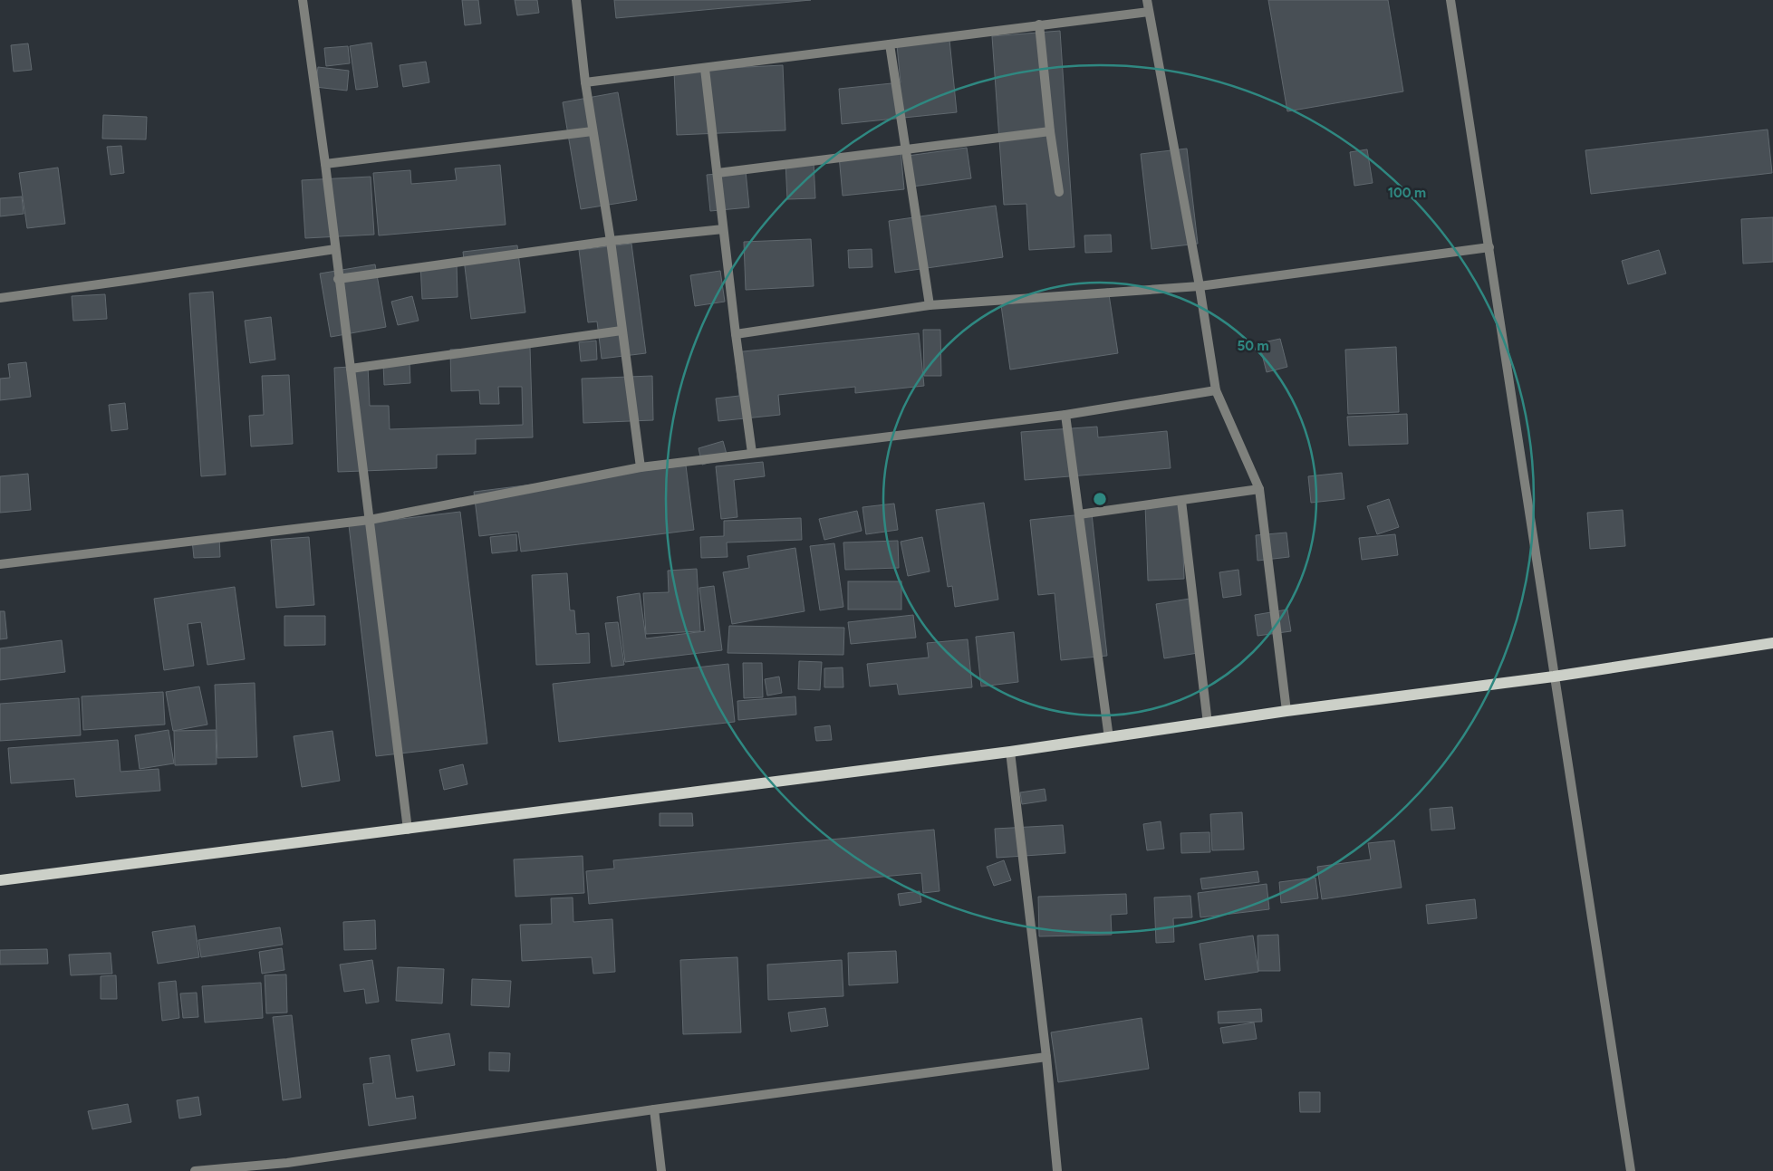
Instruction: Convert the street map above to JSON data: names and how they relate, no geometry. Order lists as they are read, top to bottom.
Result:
{
  "rings": ["100 m", "50 m"]
}
